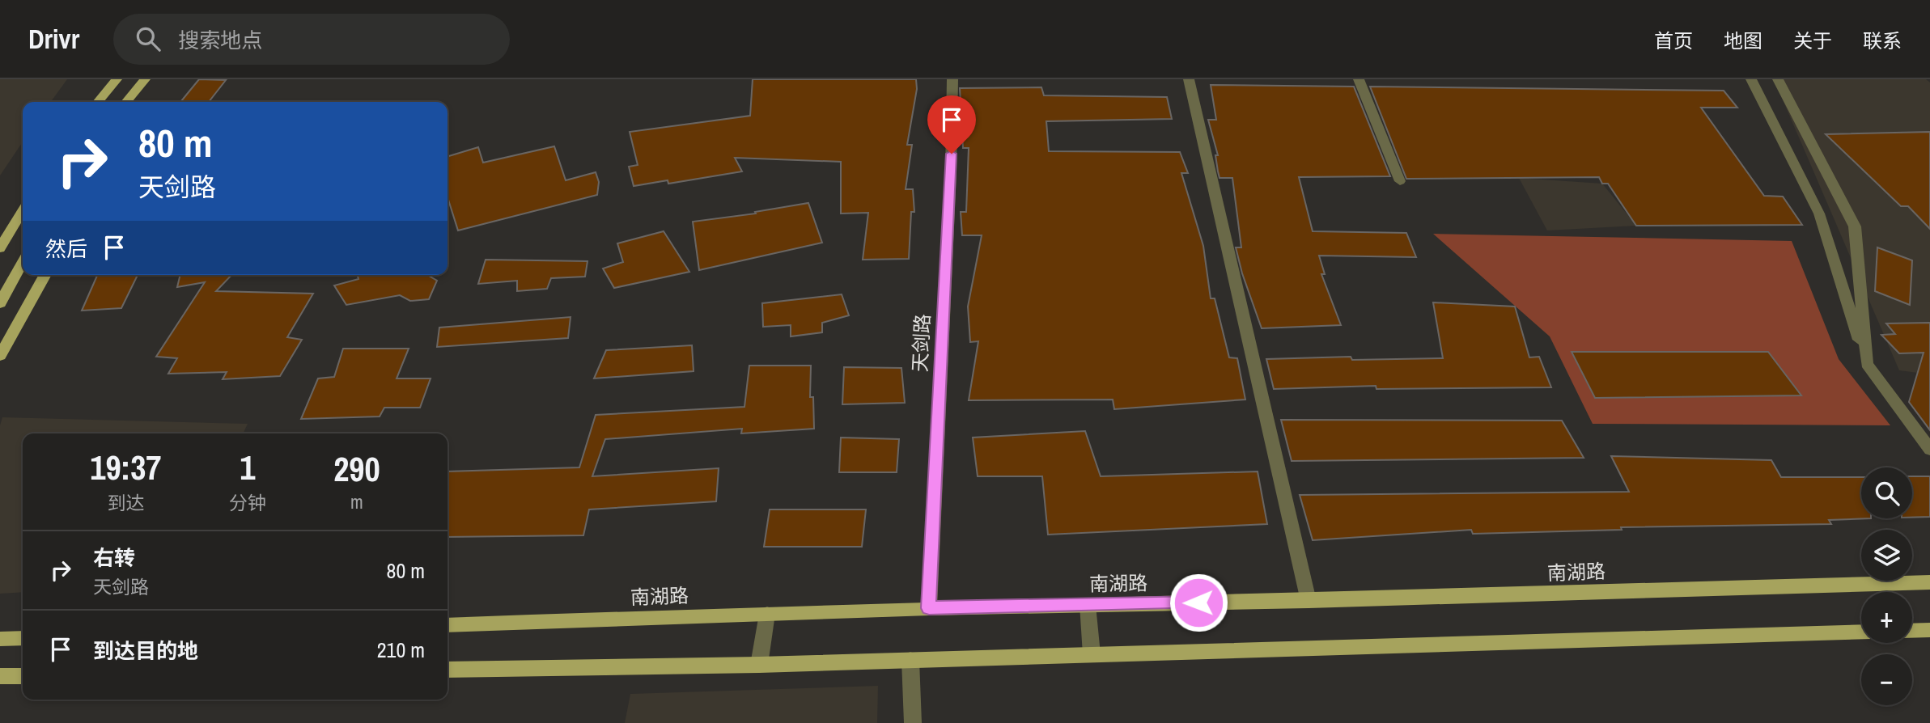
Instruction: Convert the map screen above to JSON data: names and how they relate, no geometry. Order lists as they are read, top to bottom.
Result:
{
  "streets": {
    "main road": ["南湖路"],
    "street": ["天剑路"]
  },
  "crossings": [
    ["天剑路", "南湖路"]
  ],
  "page": {
    "header": "Drivr",
    "search": "搜索地点",
    "nav": [
      "首页",
      "地图",
      "关于",
      "联系"
    ],
    "turn": ["80 m", "天剑路"],
    "then": "然后",
    "eta": [
      "19:37",
      "到达",
      "1",
      "分钟",
      "290",
      "m"
    ],
    "map_buttons": ["+", "−"],
    "list": [
      {
        "name": "右转",
        "note": "天剑路",
        "value": "80 m"
      },
      {
        "name": "到达目的地",
        "value": "210 m"
      }
    ]
  }
}
